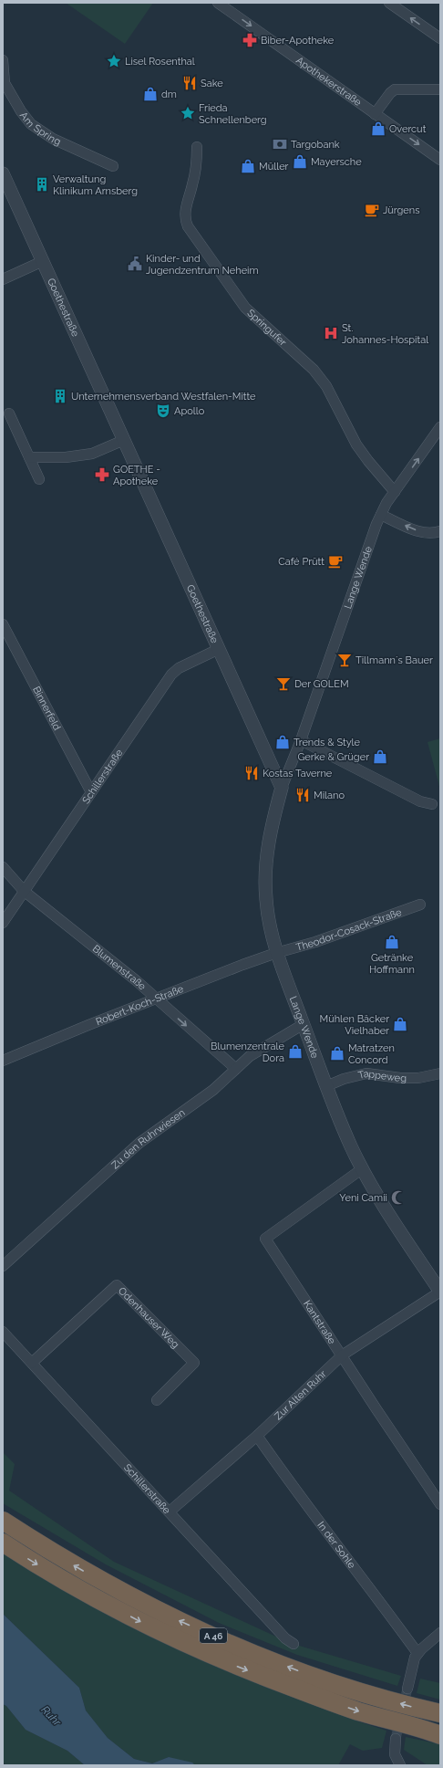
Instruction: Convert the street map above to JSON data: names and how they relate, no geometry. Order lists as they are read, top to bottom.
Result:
{
  "streets": {
    "highway": ["A 46"],
    "street": [
      "Apothekerstraße",
      "Am Spring",
      "Goethestraße",
      "Springufer",
      "Lange Wende",
      "Binnerfeld",
      "Schillerstraße",
      "Theodor-Cosack-Straße",
      "Blumenstraße",
      "Robert-Koch-Straße",
      "Tappeweg",
      "Zu den Ruhrwiesen",
      "Odenhauser Weg",
      "Kantstraße",
      "Zur Alten Ruhr",
      "In der Sohle"
    ]
  },
  "crossings": [
    ["Goethestraße", "Lange Wende"],
    ["Goethestraße", "Schillerstraße"],
    ["Springufer", "Lange Wende"],
    ["Lange Wende", "Theodor-Cosack-Straße"],
    ["Lange Wende", "Robert-Koch-Straße"],
    ["Lange Wende", "Tappeweg"],
    ["Lange Wende", "Zu den Ruhrwiesen"],
    ["Lange Wende", "Kantstraße"],
    ["Lange Wende", "Zur Alten Ruhr"],
    ["Binnerfeld", "Schillerstraße"],
    ["Schillerstraße", "Blumenstraße"],
    ["Schillerstraße", "Odenhauser Weg"],
    ["Schillerstraße", "Zur Alten Ruhr"],
    ["Theodor-Cosack-Straße", "Robert-Koch-Straße"],
    ["Blumenstraße", "Robert-Koch-Straße"],
    ["Blumenstraße", "Zu den Ruhrwiesen"],
    ["Kantstraße", "Zur Alten Ruhr"],
    ["Zur Alten Ruhr", "In der Sohle"]
  ],
  "one_way": ["Apothekerstraße"],
  "water": ["Ruhr"],
  "places": {
    "pharmacy": ["Biber-Apotheke", "GOETHE - Apotheke"],
    "place": ["Lisel Rosenthal", "Frieda Schnellenberg"],
    "restaurant": ["Sake", "Kostas Taverne", "Milano"],
    "shop": [
      "dm",
      "Overcut",
      "Mayersche",
      "Müller",
      "Trends & Style",
      "Gerke & Grüger",
      "Getränke Hoffmann",
      "Mühlen Bäcker Vielhaber",
      "Blumenzentrale Dora",
      "Matratzen Concord"
    ],
    "bank": ["Targobank"],
    "building": ["Verwaltung Klinikum Arnsberg", "Unternehmensverband Westfalen-Mitte"],
    "cafe": ["Jürgens", "Café Prütt"],
    "public building": ["Kinder- und Jugendzentrum Neheim"],
    "hospital": ["St. Johannes-Hospital"],
    "theatre": ["Apollo"],
    "bar": ["Tillmann´s Bauer", "Der GOLEM"],
    "mosque": ["Yeni Camii"]
  }
}
